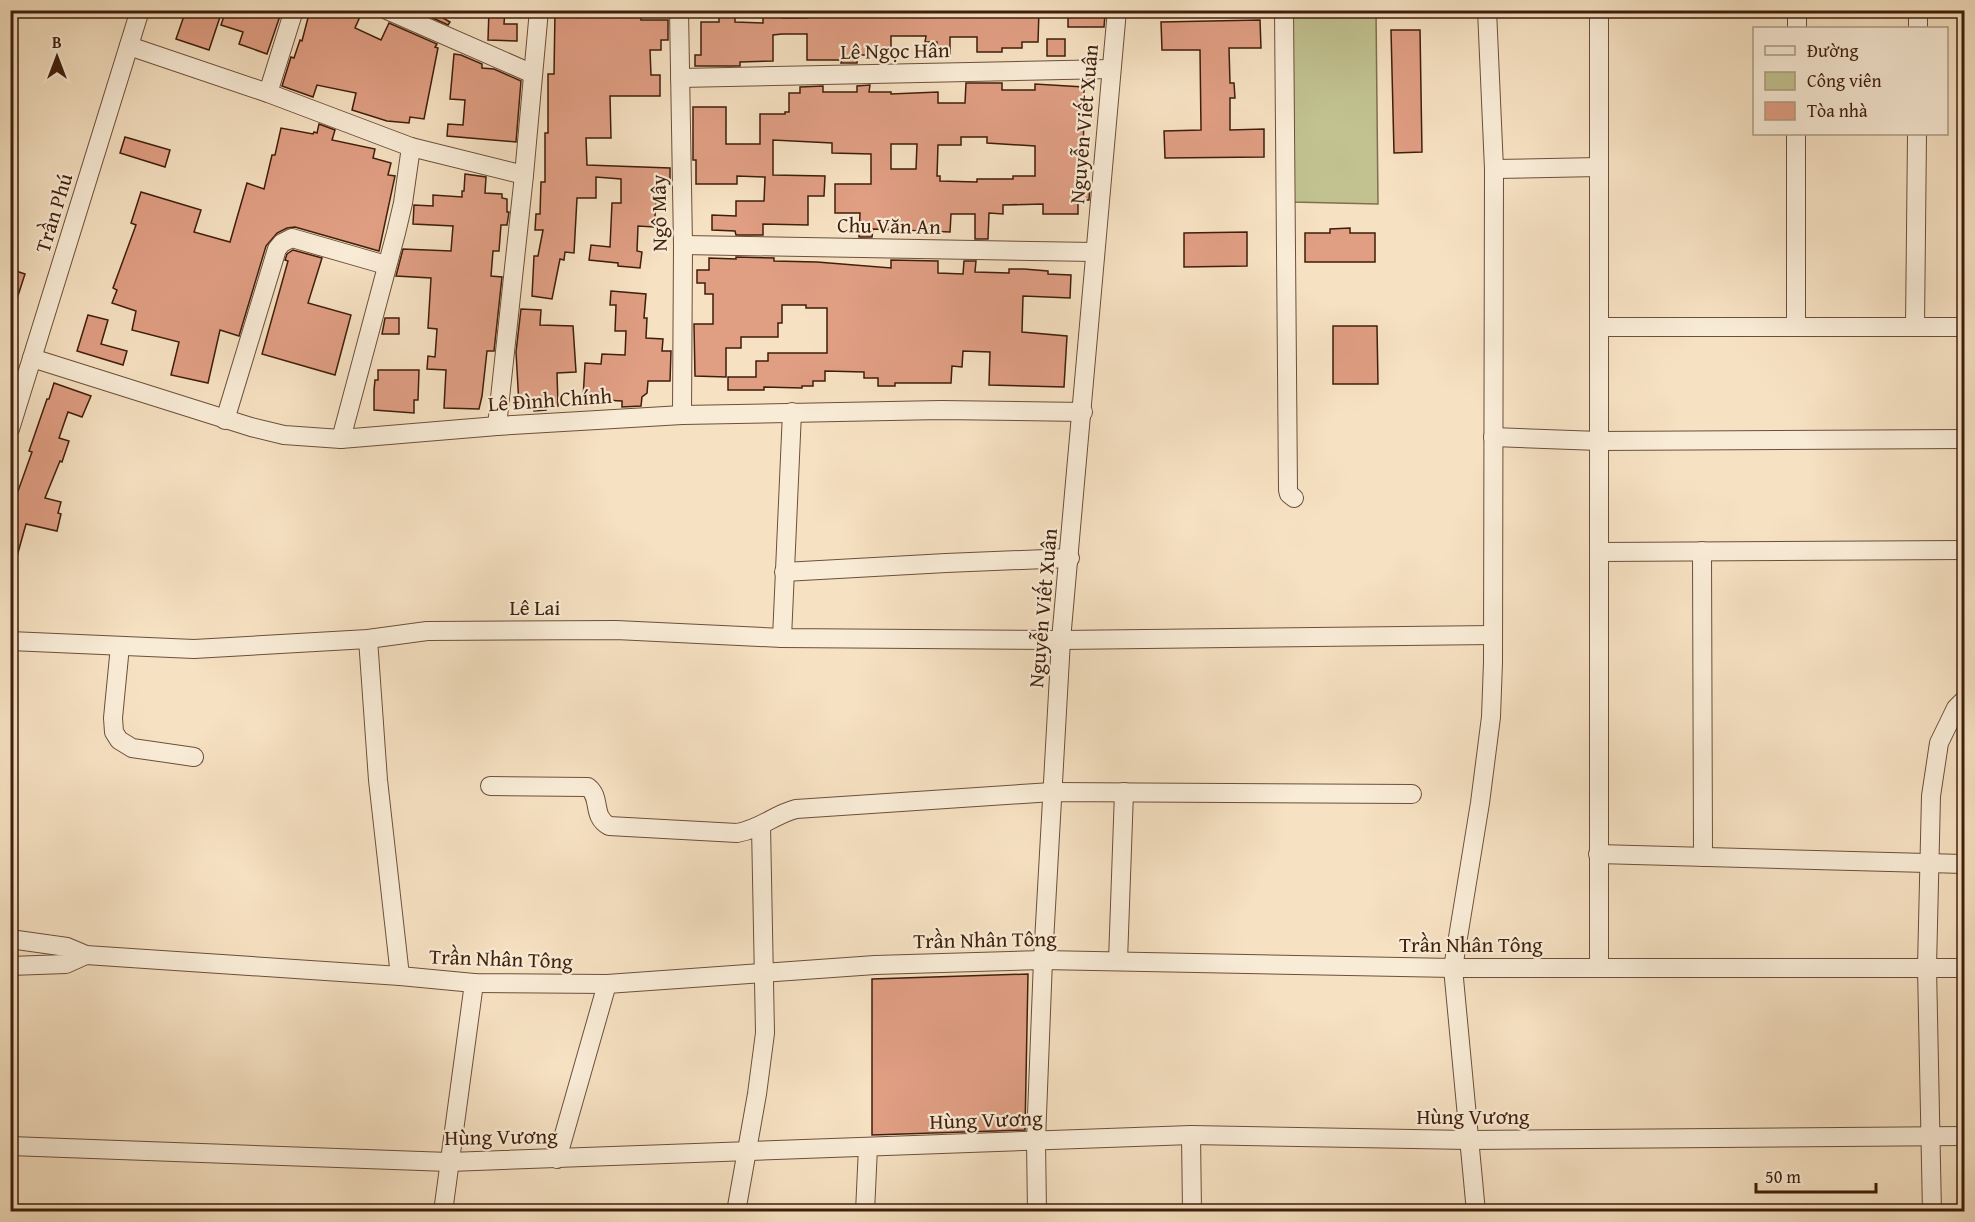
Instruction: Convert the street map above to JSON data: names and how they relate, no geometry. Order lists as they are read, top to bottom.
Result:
{
  "streets": {
    "street": [
      "Lê Ngọc Hân",
      "Nguyễn Viết Xuân",
      "Trần Phú",
      "Ngô Mây",
      "Chu Văn An",
      "Lê Đình Chính",
      "Lê Lai",
      "Trần Nhân Tông",
      "Hùng Vương"
    ]
  },
  "crossings": [
    ["Lê Ngọc Hân", "Nguyễn Viết Xuân"],
    ["Lê Ngọc Hân", "Ngô Mây"],
    ["Nguyễn Viết Xuân", "Chu Văn An"],
    ["Nguyễn Viết Xuân", "Lê Đình Chính"],
    ["Nguyễn Viết Xuân", "Lê Lai"],
    ["Nguyễn Viết Xuân", "Trần Nhân Tông"],
    ["Nguyễn Viết Xuân", "Hùng Vương"],
    ["Trần Phú", "Lê Đình Chính"],
    ["Ngô Mây", "Chu Văn An"],
    ["Ngô Mây", "Lê Đình Chính"]
  ],
  "legend": ["Đường", "Công viên", "Tòa nhà"],
  "scale_bar": "50 m",
  "north": "top"
}
